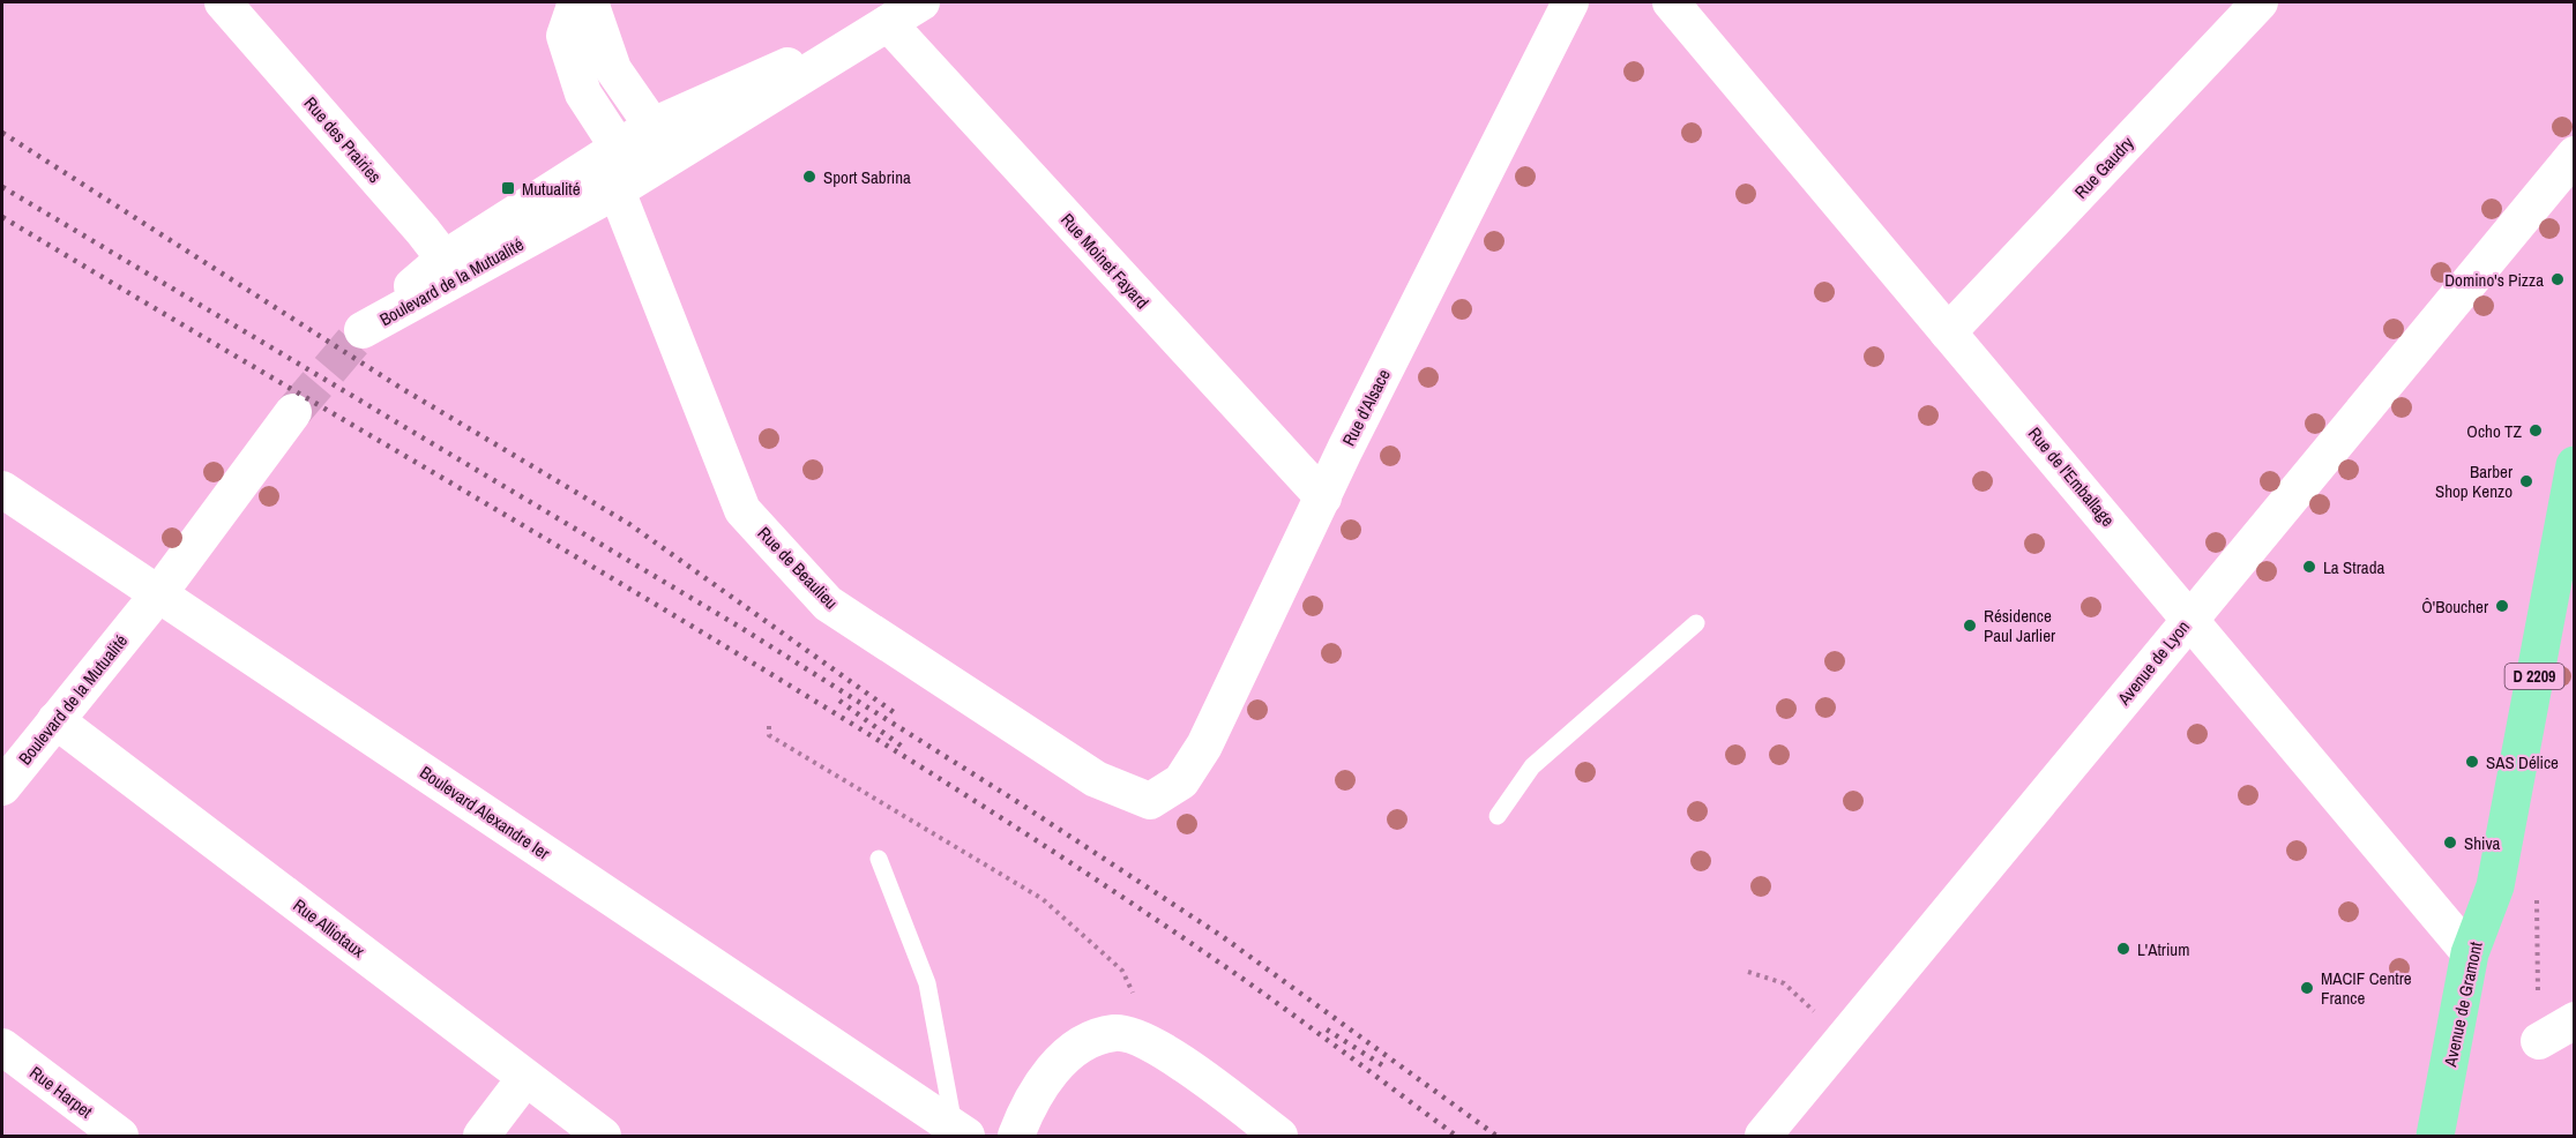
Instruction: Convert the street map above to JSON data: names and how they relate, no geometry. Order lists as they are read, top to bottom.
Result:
{
  "streets": {
    "main road": ["D 2209", "Avenue de Gramont"],
    "street": [
      "Rue des Prairies",
      "Rue Gaudry",
      "Rue Moinet Fayard",
      "Boulevard de la Mutualité",
      "Rue d'Alsace",
      "Rue de l'Emballage",
      "Rue de Beaulieu",
      "Avenue de Lyon",
      "Boulevard Alexandre Ier",
      "Rue Alliotaux",
      "Rue Harpet"
    ]
  },
  "crossings": [
    ["Rue des Prairies", "Boulevard de la Mutualité"],
    ["Rue Gaudry", "Rue de l'Emballage"],
    ["Rue Moinet Fayard", "Boulevard de la Mutualité"],
    ["Rue Moinet Fayard", "Rue d'Alsace"],
    ["Boulevard de la Mutualité", "Rue de Beaulieu"],
    ["Boulevard de la Mutualité", "Boulevard Alexandre Ier"],
    ["Boulevard de la Mutualité", "Rue Alliotaux"],
    ["Rue d'Alsace", "Rue de Beaulieu"],
    ["Rue de l'Emballage", "Avenue de Lyon"],
    ["Rue de l'Emballage", "Avenue de Gramont"]
  ],
  "places": {
    "other": [
      "Sport Sabrina",
      "Domino's Pizza",
      "Ocho TZ",
      "Barber Shop Kenzo",
      "La Strada",
      "Ô'Boucher",
      "Résidence Paul Jarlier",
      "SAS Délice",
      "Shiva",
      "L'Atrium",
      "MACIF Centre France"
    ],
    "transit": ["Mutualité"]
  }
}
